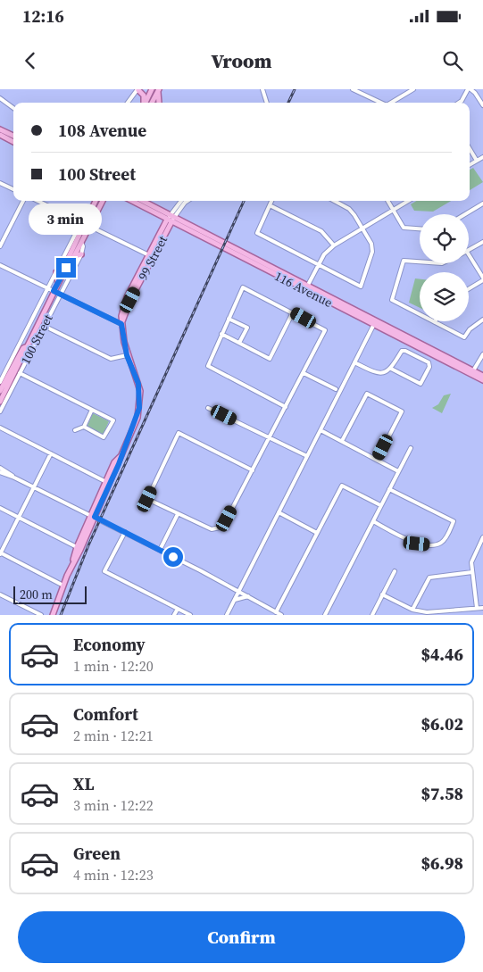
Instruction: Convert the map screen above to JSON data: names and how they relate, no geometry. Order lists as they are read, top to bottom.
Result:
{
  "streets": {
    "main road": ["99 Street", "116 Avenue", "100 Street"]
  },
  "crossings": [
    ["99 Street", "116 Avenue"]
  ],
  "scale_bar": "200 m",
  "page": {
    "status": "12:16",
    "header": "Vroom",
    "banner": ["108 Avenue", "100 Street"],
    "bubble": "3 min",
    "scale": "200 m",
    "list": [
      {
        "name": "Economy",
        "note": "1 min · 12:20",
        "value": "$4.46"
      },
      {
        "name": "Comfort",
        "note": "2 min · 12:21",
        "value": "$6.02"
      },
      {
        "name": "XL",
        "note": "3 min · 12:22",
        "value": "$7.58"
      },
      {
        "name": "Green",
        "note": "4 min · 12:23",
        "value": "$6.98"
      }
    ],
    "buttons": "Confirm"
  }
}
